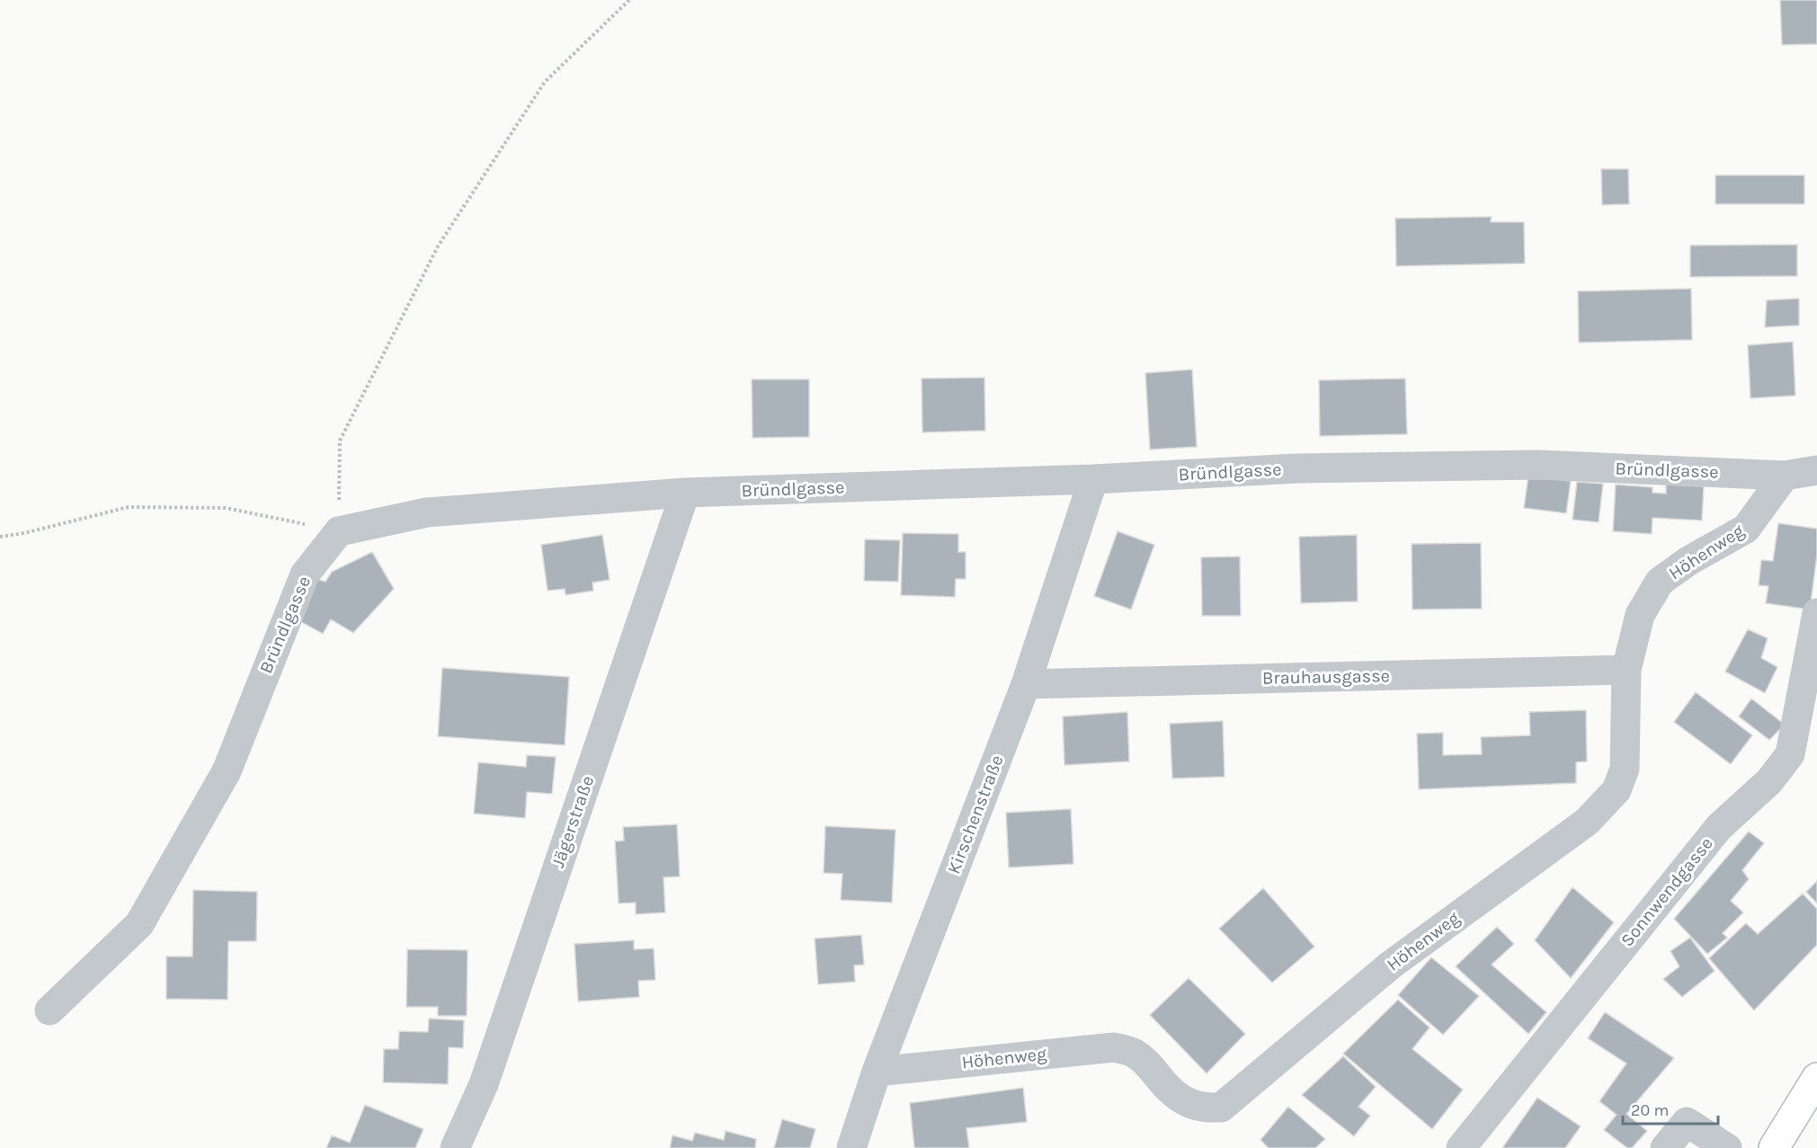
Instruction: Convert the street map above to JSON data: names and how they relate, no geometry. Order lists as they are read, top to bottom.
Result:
{
  "streets": {
    "street": [
      "Bründlgasse",
      "Höhenweg",
      "Brauhausgasse",
      "Kirschenstraße",
      "Jägerstraße",
      "Sonnwendgasse"
    ]
  },
  "crossings": [
    ["Bründlgasse", "Höhenweg"],
    ["Bründlgasse", "Kirschenstraße"],
    ["Bründlgasse", "Jägerstraße"],
    ["Höhenweg", "Brauhausgasse"],
    ["Höhenweg", "Kirschenstraße"],
    ["Brauhausgasse", "Kirschenstraße"]
  ],
  "scale_bar": "20 m"
}
